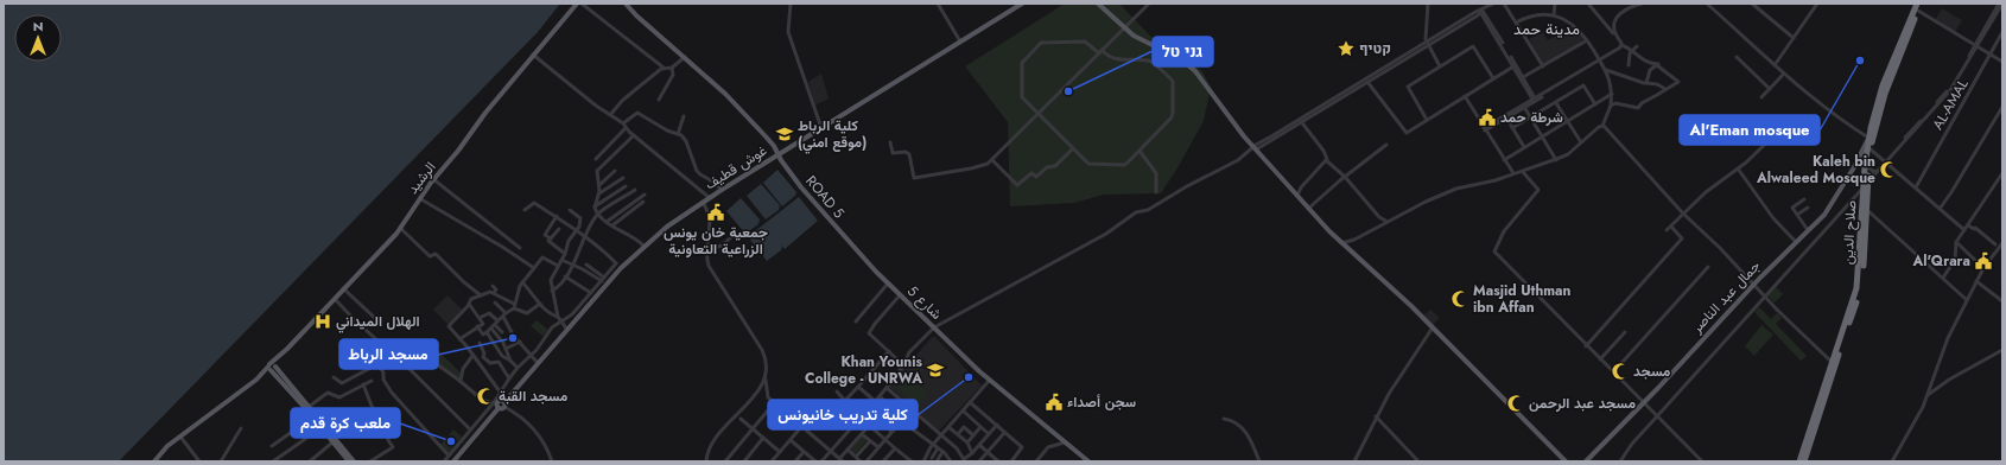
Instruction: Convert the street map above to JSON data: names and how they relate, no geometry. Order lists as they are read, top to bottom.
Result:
{
  "streets": {
    "highway": ["صلاح الدين"],
    "main road": [
      "غوش قطيف",
      "الرشيد",
      "ROAD 5",
      "جمال عبد الناصر",
      "شارع 5"
    ],
    "street": ["AL-AMAL"]
  },
  "crossings": [
    ["غوش قطيف", "ROAD 5"],
    ["ROAD 5", "شارع 5"],
    ["صلاح الدين", "جمال عبد الناصر"]
  ],
  "districts": ["مدينة حمد"],
  "places": {
    "place": ["קטיף"],
    "other": [
      "Al'Eman mosque",
      "גני טל",
      "مسجد الرباط",
      "كلية تدريب خانيونس",
      "ملعب كرة قدم"
    ],
    "public building": [
      "شرطة حمد",
      "جمعية خان يونس الزراعية التعاونية",
      "Al'Qrara",
      "سجن أصداء"
    ],
    "school or university": ["كلية الرباط (موقع امني)", "Khan Younis College - UNRWA"],
    "mosque": [
      "Kaleh bin Alwaleed Mosque",
      "Masjid Uthman ibn Affan",
      "مسجد",
      "مسجد القبة",
      "مسجد عبد الرحمن"
    ],
    "hospital": ["الهلال الميداني"]
  },
  "north": "top"
}
